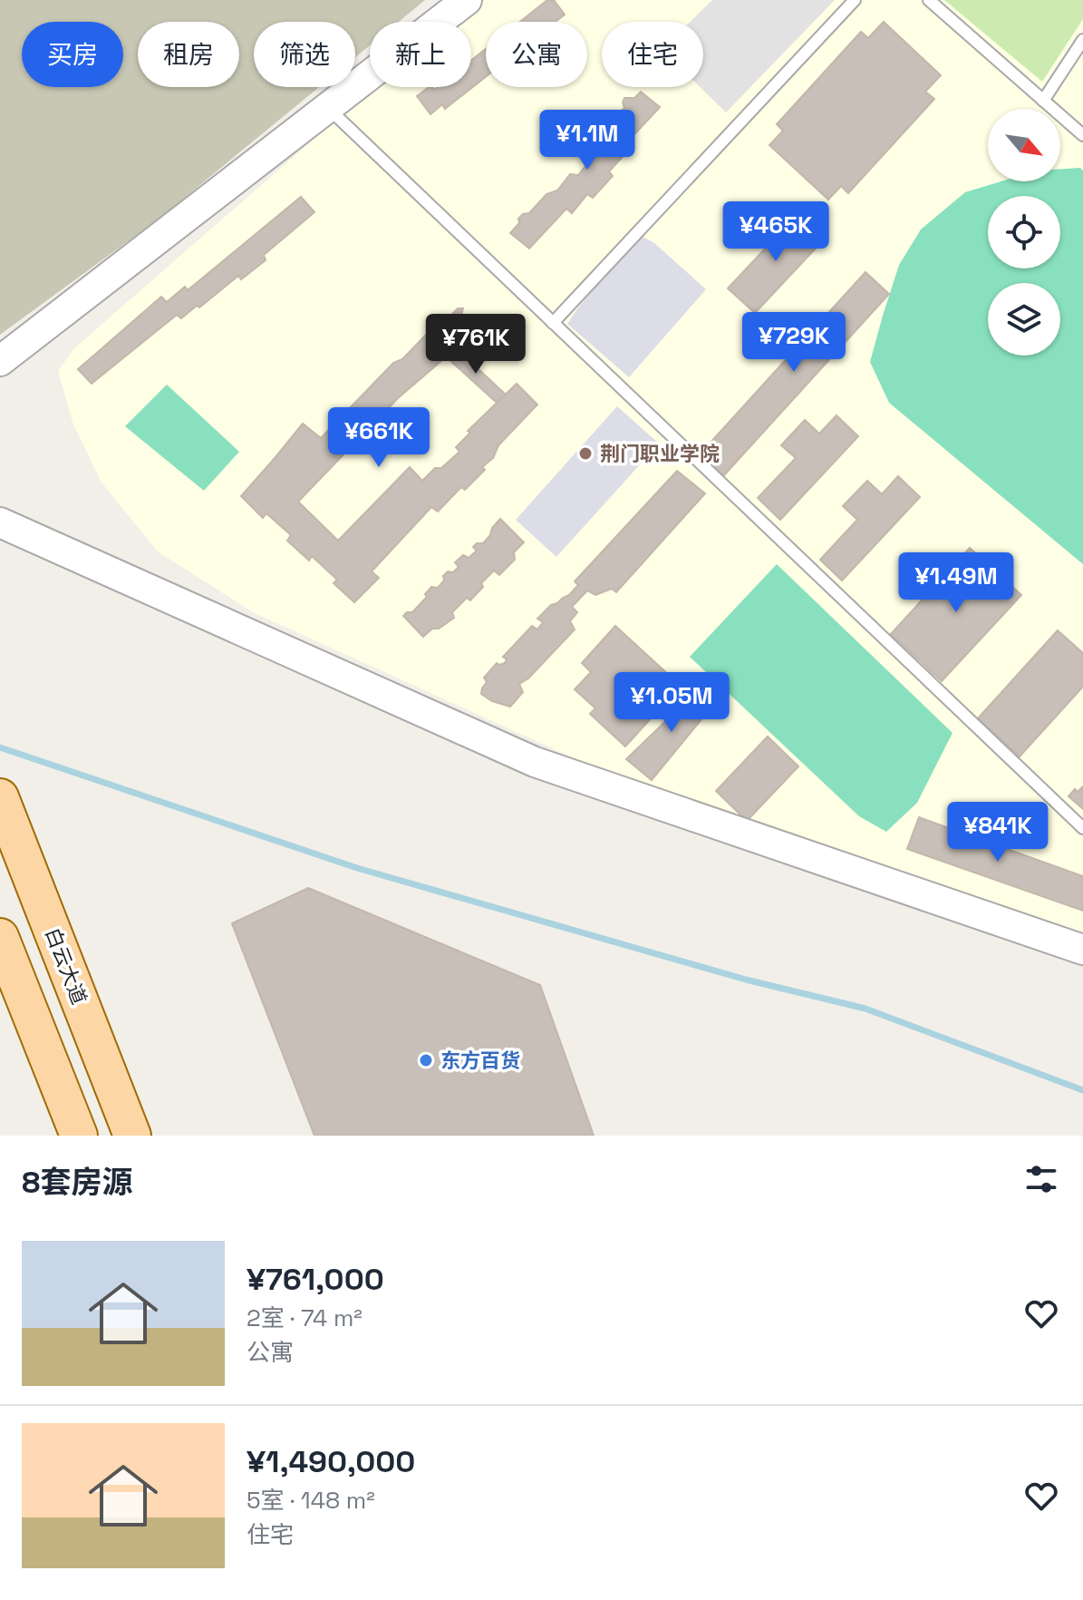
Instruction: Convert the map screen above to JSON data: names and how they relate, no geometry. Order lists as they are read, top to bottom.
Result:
{
  "streets": {
    "main road": ["白云大道"]
  },
  "places": ["荆门职业学院", "东方百货"],
  "north": "bottom right",
  "page": {
    "chip": [
      "买房",
      "租房",
      "筛选",
      "新上",
      "公寓",
      "住宅"
    ],
    "price": [
      "¥1.1M",
      "¥465K",
      "¥729K",
      "¥761K",
      "¥661K",
      "¥1.49M",
      "¥1.05M",
      "¥841K"
    ],
    "heading": "8套房源",
    "list": [
      {
        "name": "¥761,000",
        "note": "2室 · 74 m² · 公寓"
      },
      {
        "name": "¥1,490,000",
        "note": "5室 · 148 m² · 住宅"
      }
    ]
  }
}
